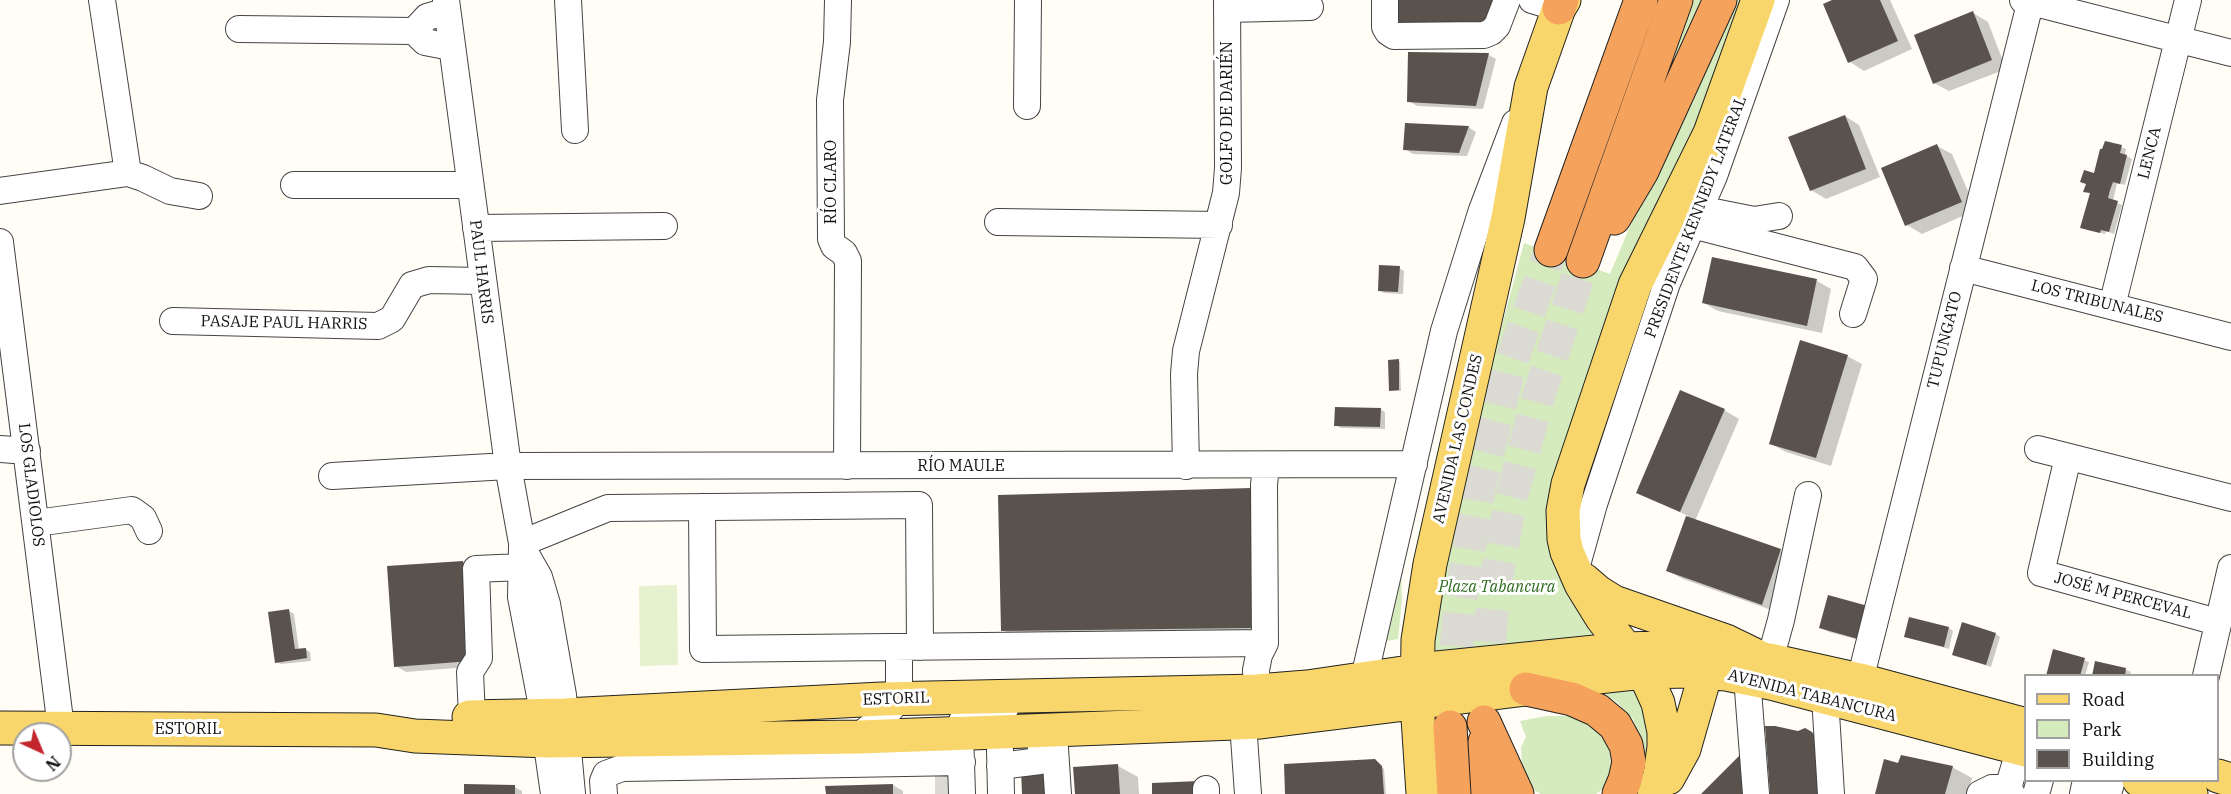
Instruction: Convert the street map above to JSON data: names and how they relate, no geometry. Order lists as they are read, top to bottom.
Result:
{
  "streets": {
    "main road": ["AVENIDA LAS CONDES", "AVENIDA TABANCURA", "ESTORIL"],
    "street": [
      "GOLFO DE DARIÉN",
      "LENCA",
      "RÍO CLARO",
      "PRESIDENTE KENNEDY LATERAL",
      "PAUL HARRIS",
      "LOS TRIBUNALES",
      "PASAJE PAUL HARRIS",
      "TUPUNGATO",
      "RÍO MAULE",
      "LOS GLADIOLOS",
      "JOSÉ M PERCEVAL"
    ]
  },
  "crossings": [
    ["GOLFO DE DARIÉN", "RÍO MAULE"],
    ["LENCA", "LOS TRIBUNALES"],
    ["RÍO CLARO", "RÍO MAULE"],
    ["PAUL HARRIS", "PASAJE PAUL HARRIS"],
    ["PAUL HARRIS", "RÍO MAULE"],
    ["PAUL HARRIS", "ESTORIL"],
    ["LOS TRIBUNALES", "TUPUNGATO"],
    ["TUPUNGATO", "AVENIDA TABANCURA"],
    ["AVENIDA LAS CONDES", "RÍO MAULE"],
    ["AVENIDA LAS CONDES", "AVENIDA TABANCURA"],
    ["AVENIDA LAS CONDES", "ESTORIL"],
    ["AVENIDA TABANCURA", "ESTORIL"]
  ],
  "parks": ["Plaza Tabancura"],
  "legend": ["Road", "Park", "Building"],
  "north": "bottom right"
}
